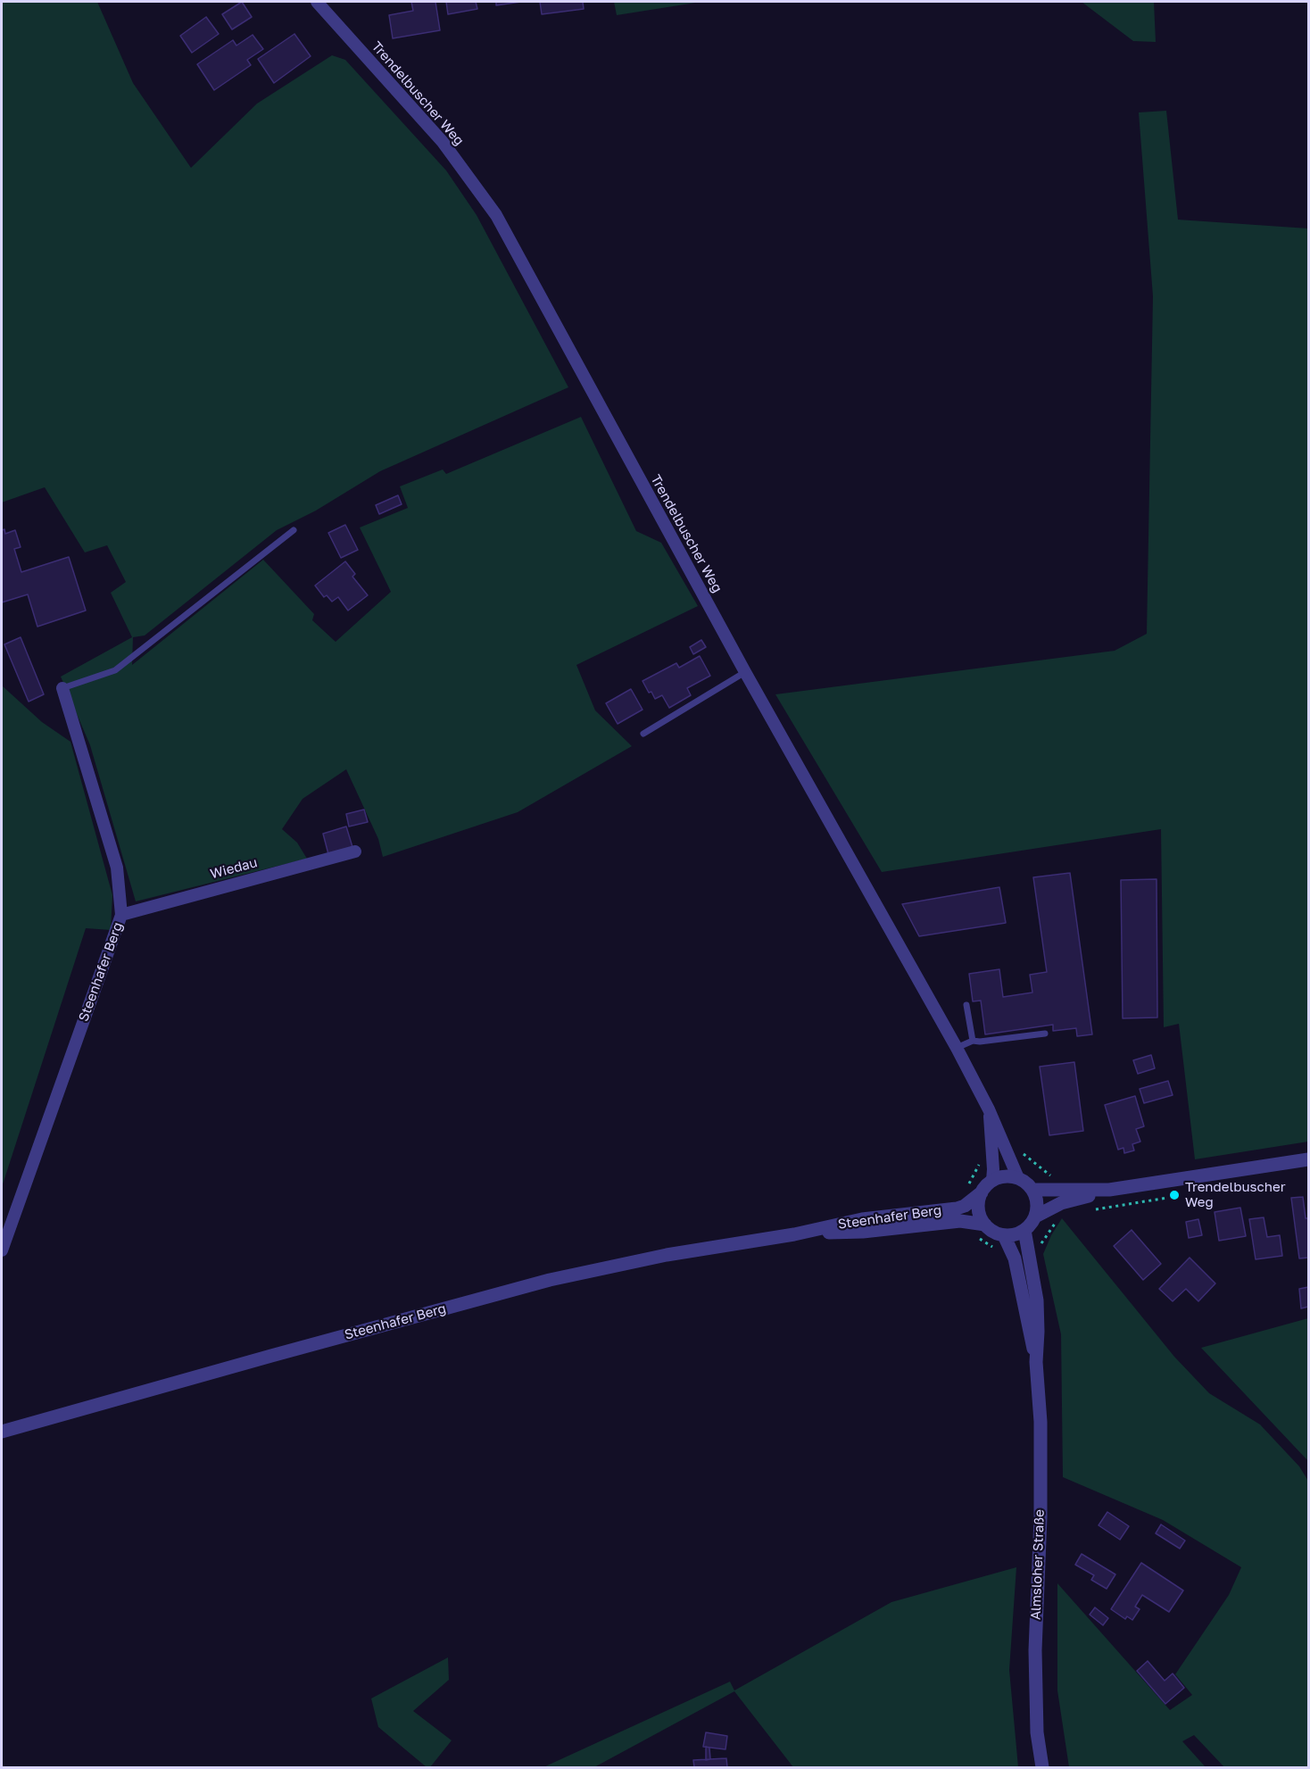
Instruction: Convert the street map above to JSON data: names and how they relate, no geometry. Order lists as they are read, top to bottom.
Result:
{
  "streets": {
    "street": [
      "Trendelbuscher Weg",
      "Wiedau",
      "Steenhafer Berg",
      "Almsloher Straße"
    ]
  },
  "crossings": [
    ["Trendelbuscher Weg", "Steenhafer Berg"],
    ["Trendelbuscher Weg", "Almsloher Straße"],
    ["Wiedau", "Steenhafer Berg"],
    ["Steenhafer Berg", "Almsloher Straße"]
  ],
  "places": ["Trendelbuscher Weg"]
}
